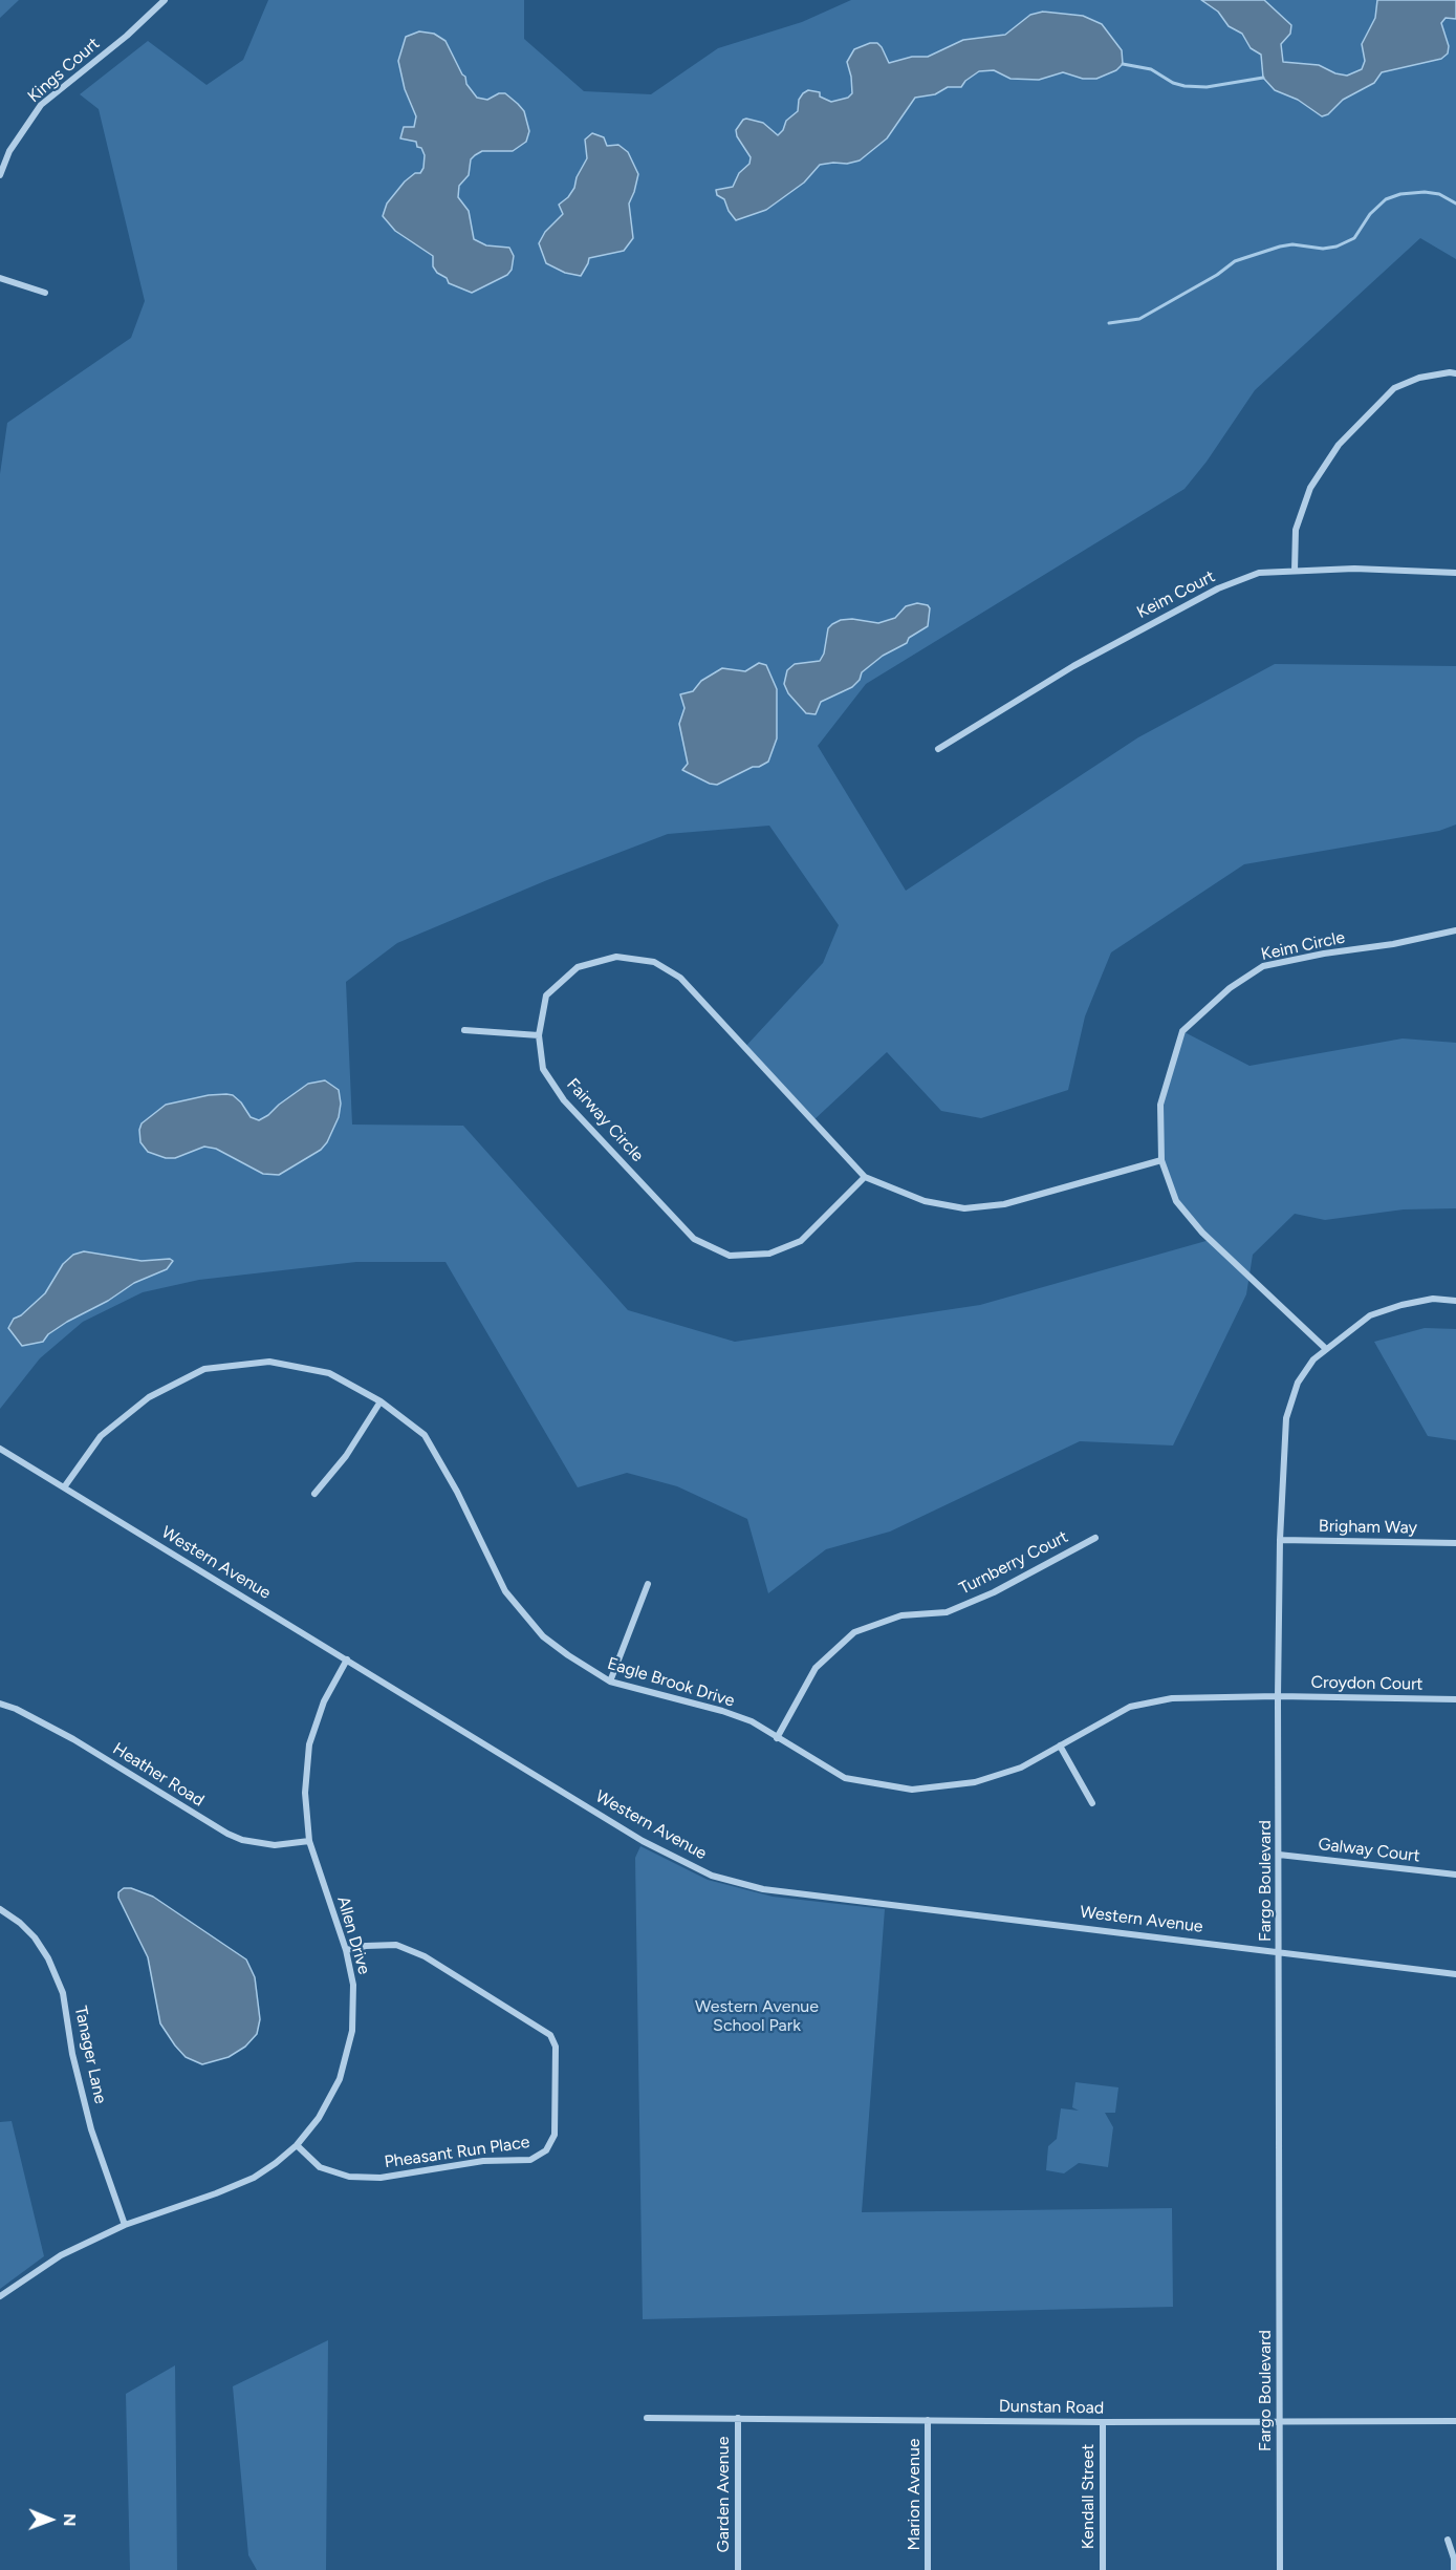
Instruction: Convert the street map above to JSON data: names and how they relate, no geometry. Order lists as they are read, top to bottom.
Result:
{
  "streets": {
    "street": [
      "Kings Court",
      "Keim Court",
      "Keim Circle",
      "Fairway Circle",
      "Brigham Way",
      "Western Avenue",
      "Turnberry Court",
      "Eagle Brook Drive",
      "Croydon Court",
      "Heather Road",
      "Galway Court",
      "Fargo Boulevard",
      "Allen Drive",
      "Tanager Lane",
      "Pheasant Run Place",
      "Dunstan Road",
      "Garden Avenue",
      "Marion Avenue",
      "Kendall Street"
    ]
  },
  "crossings": [
    ["Keim Circle", "Fairway Circle"],
    ["Keim Circle", "Fargo Boulevard"],
    ["Brigham Way", "Fargo Boulevard"],
    ["Western Avenue", "Eagle Brook Drive"],
    ["Western Avenue", "Fargo Boulevard"],
    ["Western Avenue", "Allen Drive"],
    ["Turnberry Court", "Eagle Brook Drive"],
    ["Eagle Brook Drive", "Croydon Court"],
    ["Eagle Brook Drive", "Fargo Boulevard"],
    ["Croydon Court", "Fargo Boulevard"],
    ["Heather Road", "Allen Drive"],
    ["Galway Court", "Fargo Boulevard"],
    ["Fargo Boulevard", "Dunstan Road"],
    ["Allen Drive", "Tanager Lane"],
    ["Allen Drive", "Pheasant Run Place"],
    ["Dunstan Road", "Garden Avenue"],
    ["Dunstan Road", "Marion Avenue"],
    ["Dunstan Road", "Kendall Street"]
  ],
  "parks": ["Western Avenue School Park"],
  "north": "right"
}
